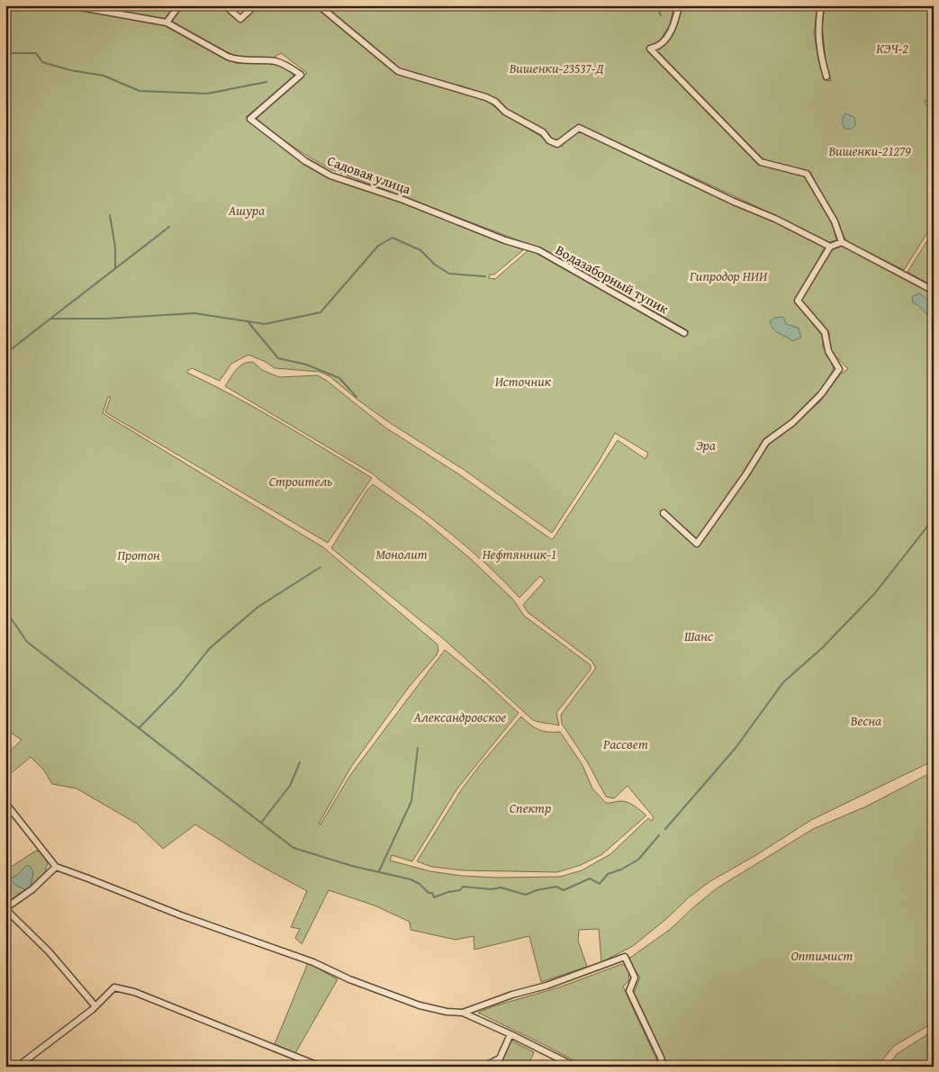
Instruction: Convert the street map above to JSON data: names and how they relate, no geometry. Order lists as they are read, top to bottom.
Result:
{
  "streets": {
    "street": ["Садовая улица", "Водазаборный тупик"]
  },
  "crossings": [
    ["Садовая улица", "Водазаборный тупик"]
  ],
  "parks": [
    "КЭЧ-2",
    "Вишенки-23537-Д",
    "Вишенки-21279",
    "Ашура",
    "Гипродор НИИ",
    "Источник",
    "Эра",
    "Строитель",
    "Монолит",
    "Нефтянник-1",
    "Протон",
    "Шанс",
    "Александровское",
    "Весна",
    "Рассвет",
    "Спектр",
    "Оптимист"
  ]
}
